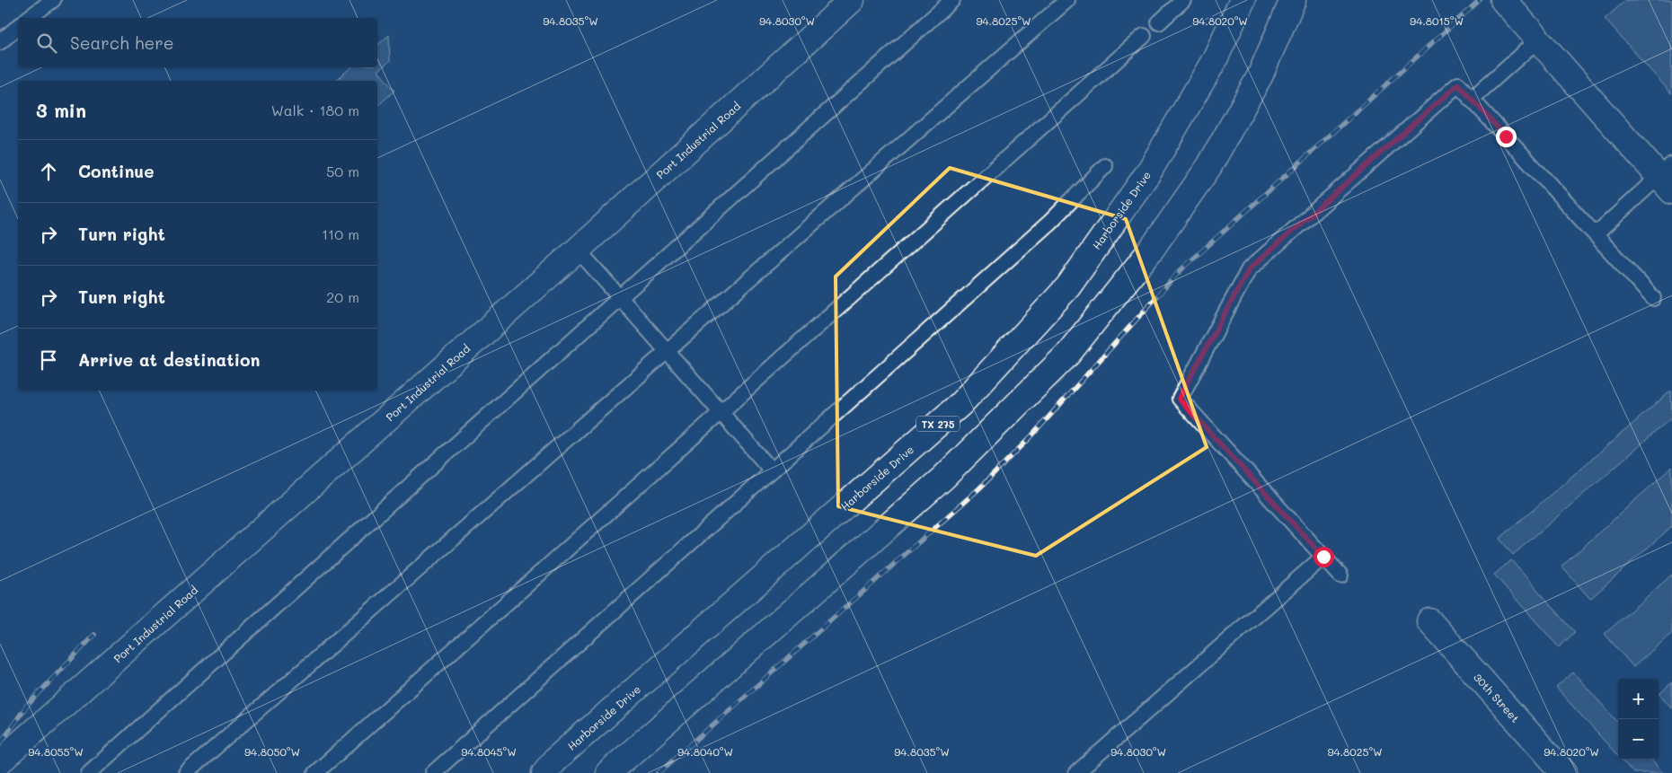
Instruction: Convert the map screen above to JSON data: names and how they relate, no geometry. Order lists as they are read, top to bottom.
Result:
{
  "streets": {
    "main road": [
      "Port Industrial Road",
      "Harborside Drive",
      "TX 275",
      "30th Street"
    ]
  },
  "page": {
    "search": "Search here",
    "heading": ["3 min", "Walk · 180 m"],
    "list": [
      ["Continue", "50 m"],
      ["Turn right", "110 m"],
      ["Turn right", "20 m"],
      "Arrive at destination"
    ],
    "map_buttons": ["+", "−"]
  },
  "coordinates": [
    "94.8035°W",
    "94.8030°W",
    "94.8015°W",
    "94.8025°W",
    "94.8020°W",
    "94.8055°W",
    "94.8050°W",
    "94.8045°W",
    "94.8040°W"
  ]
}
